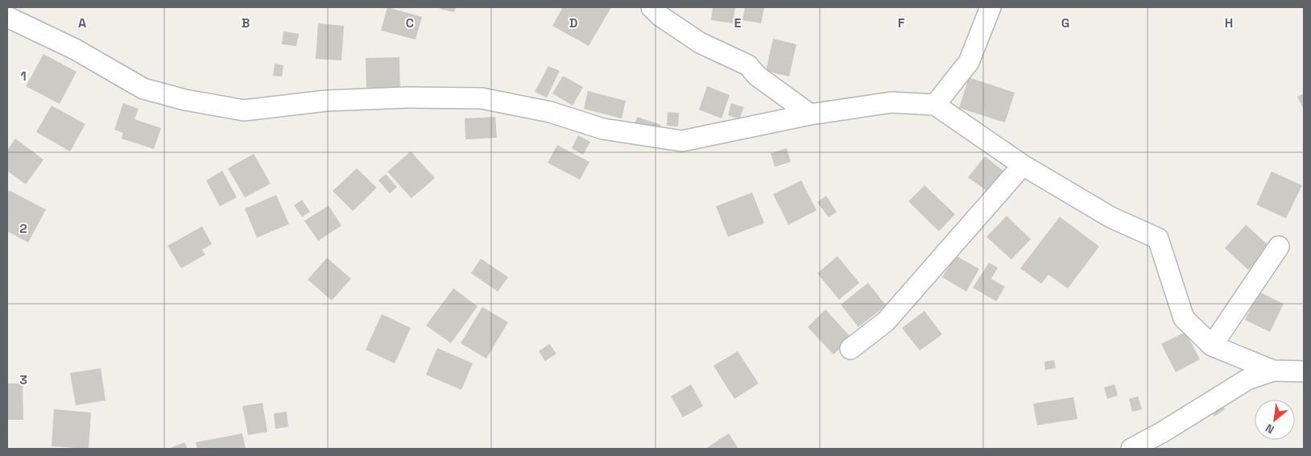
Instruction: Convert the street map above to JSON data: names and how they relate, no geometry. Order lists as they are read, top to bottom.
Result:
{
  "north": "bottom left",
  "grid": {
    "columns": [
      "A",
      "B",
      "C",
      "D",
      "E",
      "F",
      "G",
      "H"
    ],
    "rows": ["1", "2", "3"]
  }
}
